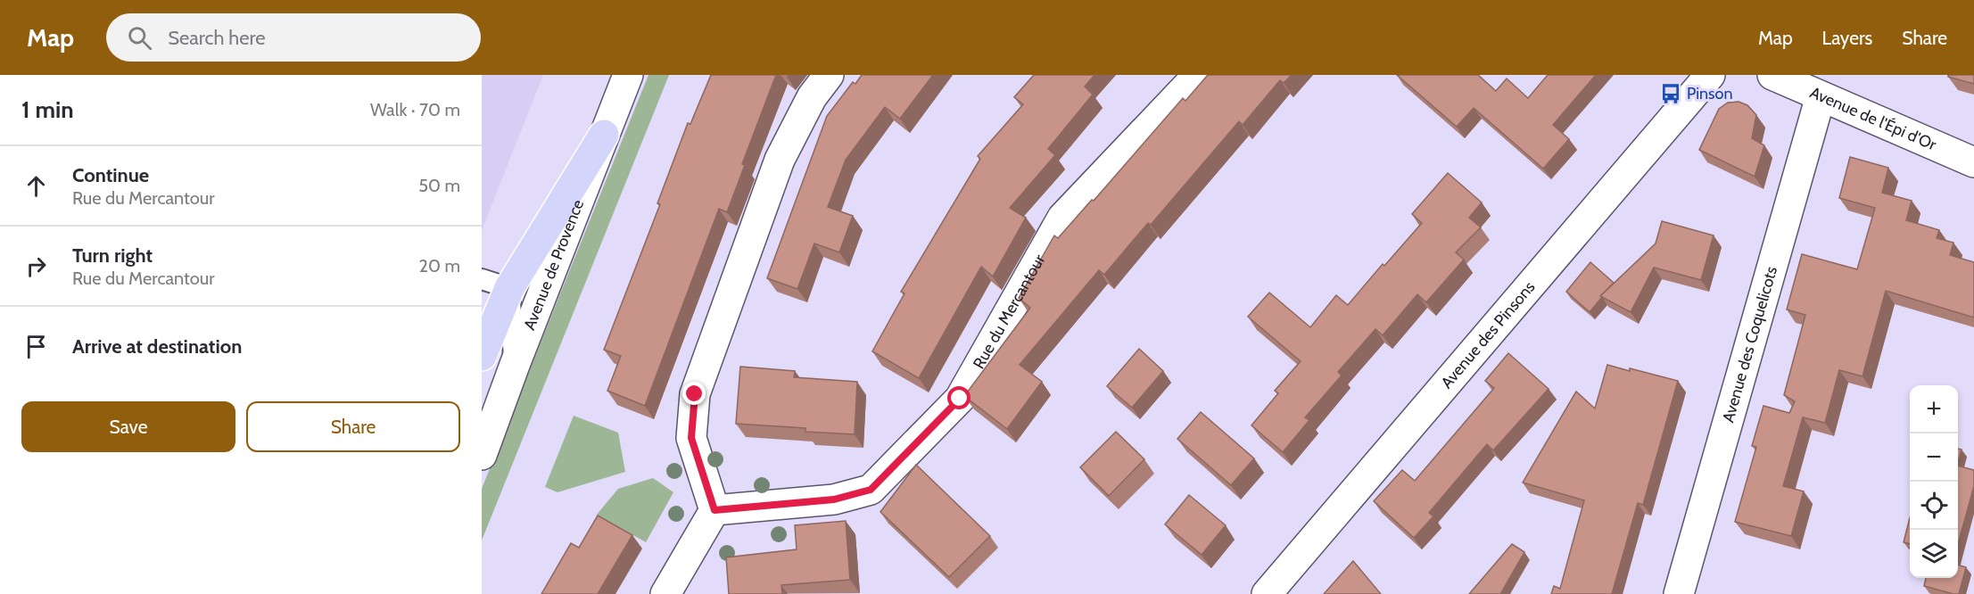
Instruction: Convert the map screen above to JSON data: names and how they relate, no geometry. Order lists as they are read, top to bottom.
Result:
{
  "streets": {
    "street": [
      "Avenue de l'Épi d'Or",
      "Avenue de Provence",
      "Rue du Mercantour",
      "Avenue des Pinsons",
      "Avenue des Coquelicots"
    ]
  },
  "crossings": [
    ["Avenue de l'Épi d'Or", "Avenue des Coquelicots"]
  ],
  "places": {
    "bus stop": ["Pinson"]
  },
  "page": {
    "header": "Map",
    "search": "Search here",
    "nav": ["Map", "Layers", "Share"],
    "heading": ["1 min", "Walk · 70 m"],
    "list": [
      ["Continue", "Rue du Mercantour", "50 m"],
      ["Turn right", "Rue du Mercantour", "20 m"],
      "Arrive at destination"
    ],
    "buttons": ["Save", "Share"],
    "map_buttons": ["+", "−"]
  }
}
